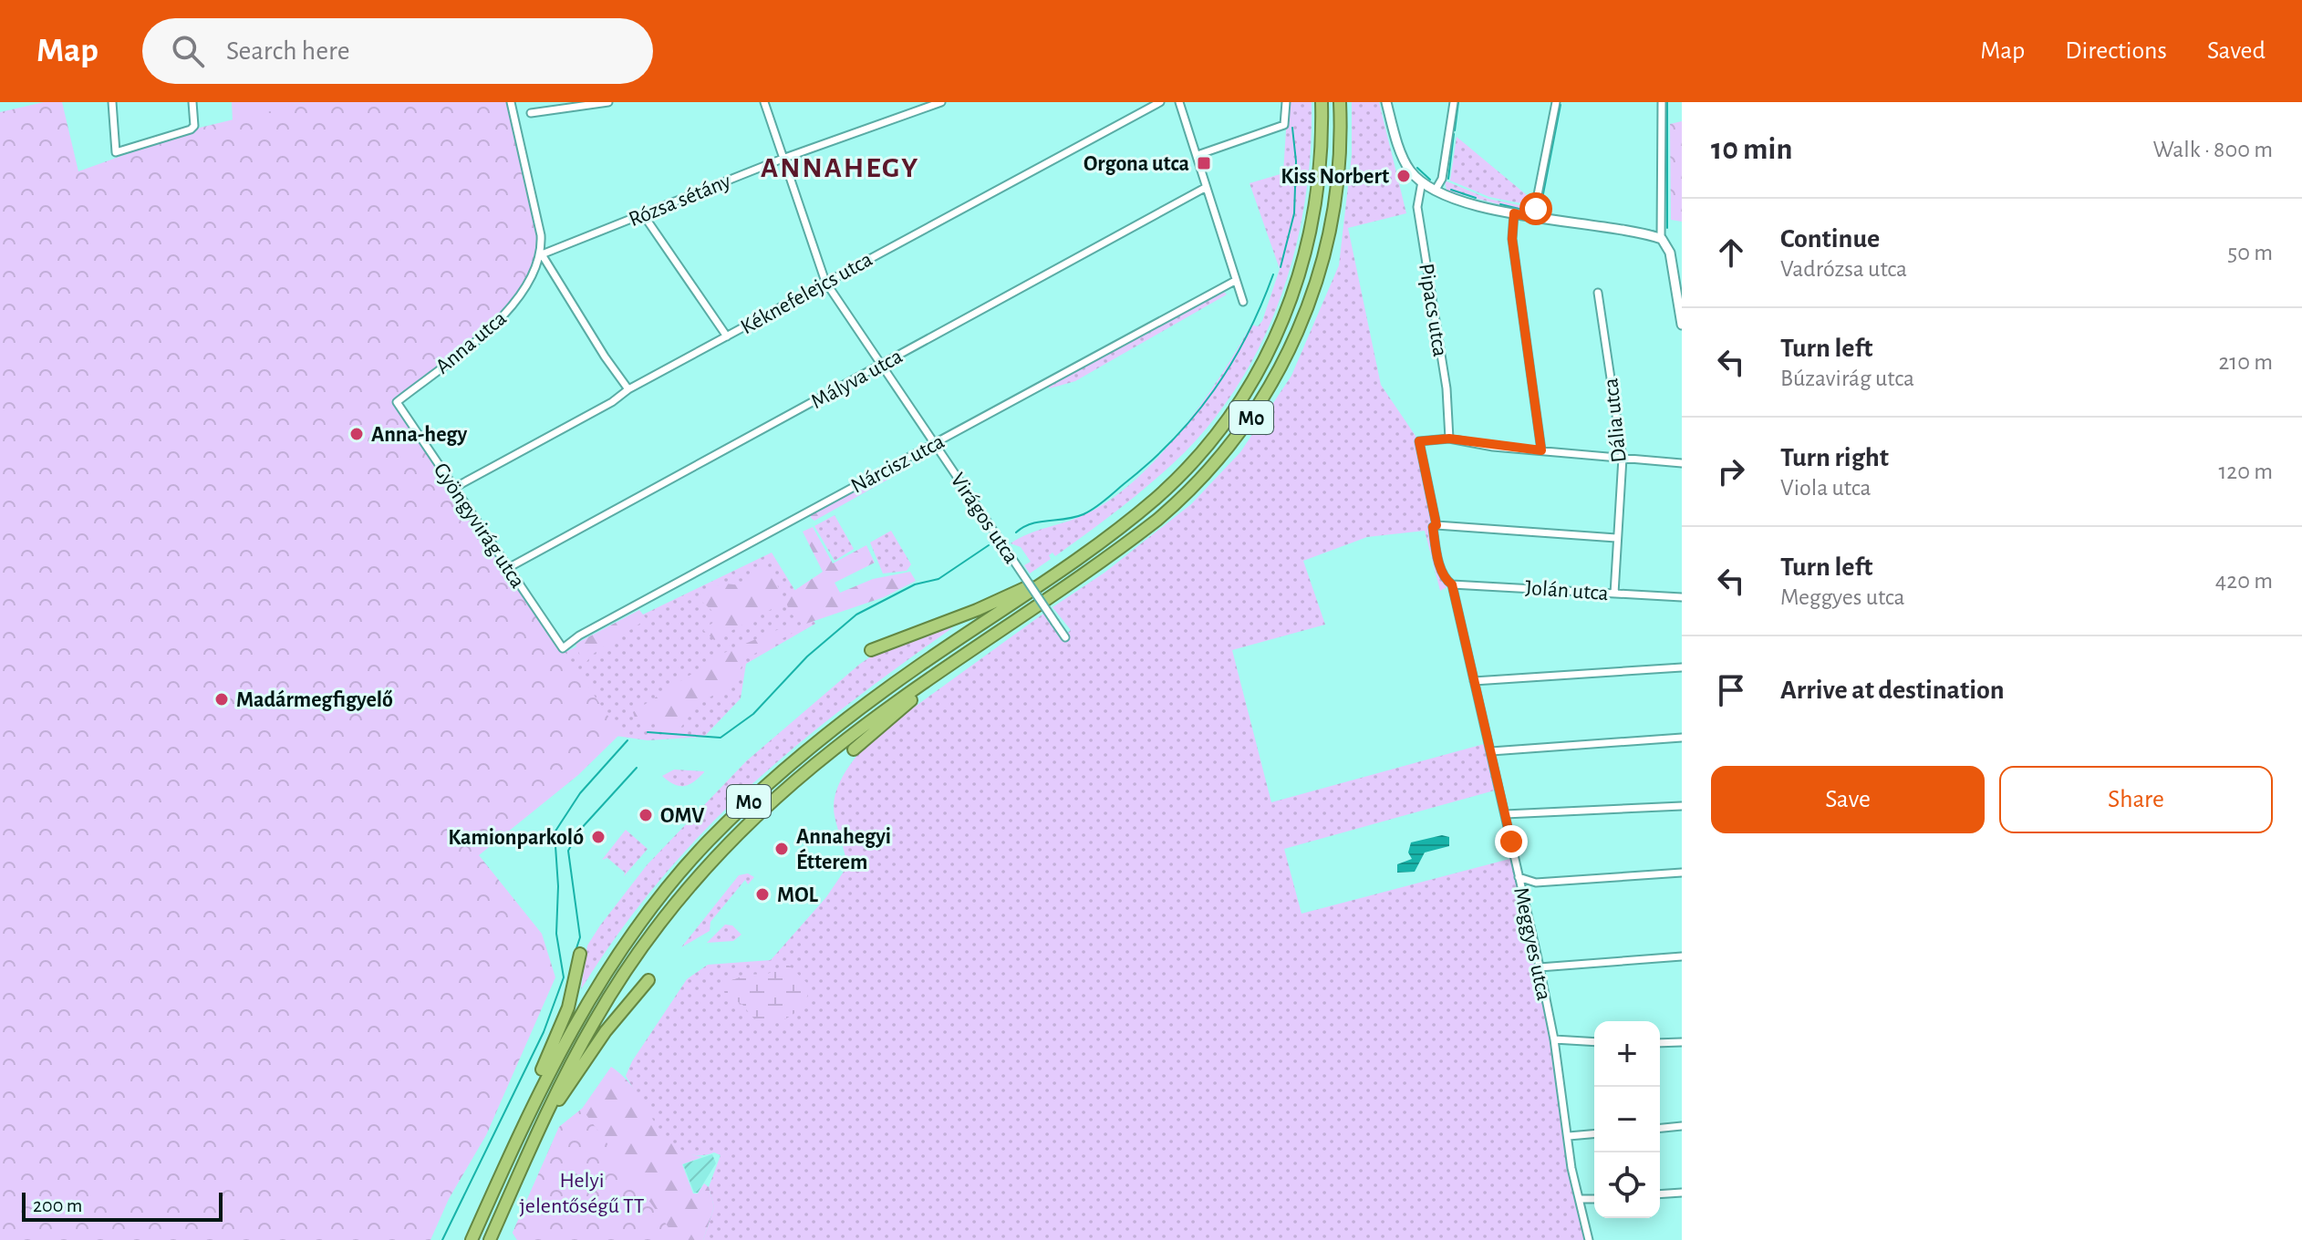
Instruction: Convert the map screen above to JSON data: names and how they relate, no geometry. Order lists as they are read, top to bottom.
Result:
{
  "streets": {
    "highway": ["M0"],
    "street": [
      "Rózsa sétány",
      "Kéknefelejcs utca",
      "Pipacs utca",
      "Anna utca",
      "Mályva utca",
      "Dália utca",
      "Nárcisz utca",
      "Virágos utca",
      "Gyöngyvirág utca",
      "Jolán utca",
      "Meggyes utca"
    ]
  },
  "crossings": [
    ["Rózsa sétány", "Anna utca"],
    ["Rózsa sétány", "Virágos utca"],
    ["Kéknefelejcs utca", "Virágos utca"],
    ["Kéknefelejcs utca", "Gyöngyvirág utca"],
    ["Pipacs utca", "Meggyes utca"],
    ["Anna utca", "Gyöngyvirág utca"],
    ["Mályva utca", "Virágos utca"],
    ["Mályva utca", "Gyöngyvirág utca"],
    ["Dália utca", "Jolán utca"],
    ["Nárcisz utca", "Virágos utca"],
    ["Nárcisz utca", "Gyöngyvirág utca"],
    ["Jolán utca", "Meggyes utca"]
  ],
  "districts": ["ANNAHEGY"],
  "parks": ["Helyi jelentőségű TT"],
  "places": {
    "transit": ["Orgona utca"],
    "other": [
      "Kiss Norbert",
      "Anna-hegy",
      "Madármegfigyelő",
      "OMV",
      "Kamionparkoló",
      "Annahegyi Étterem",
      "MOL"
    ]
  },
  "scale_bar": "200 m",
  "page": {
    "header": "Map",
    "search": "Search here",
    "nav": ["Map", "Directions", "Saved"],
    "heading": ["10 min", "Walk · 800 m"],
    "list": [
      ["Continue", "Vadrózsa utca", "50 m"],
      ["Turn left", "Búzavirág utca", "210 m"],
      ["Turn right", "Viola utca", "120 m"],
      ["Turn left", "Meggyes utca", "420 m"],
      "Arrive at destination"
    ],
    "buttons": ["Save", "Share"],
    "map_buttons": ["+", "−"],
    "scale": "200 m"
  }
}
